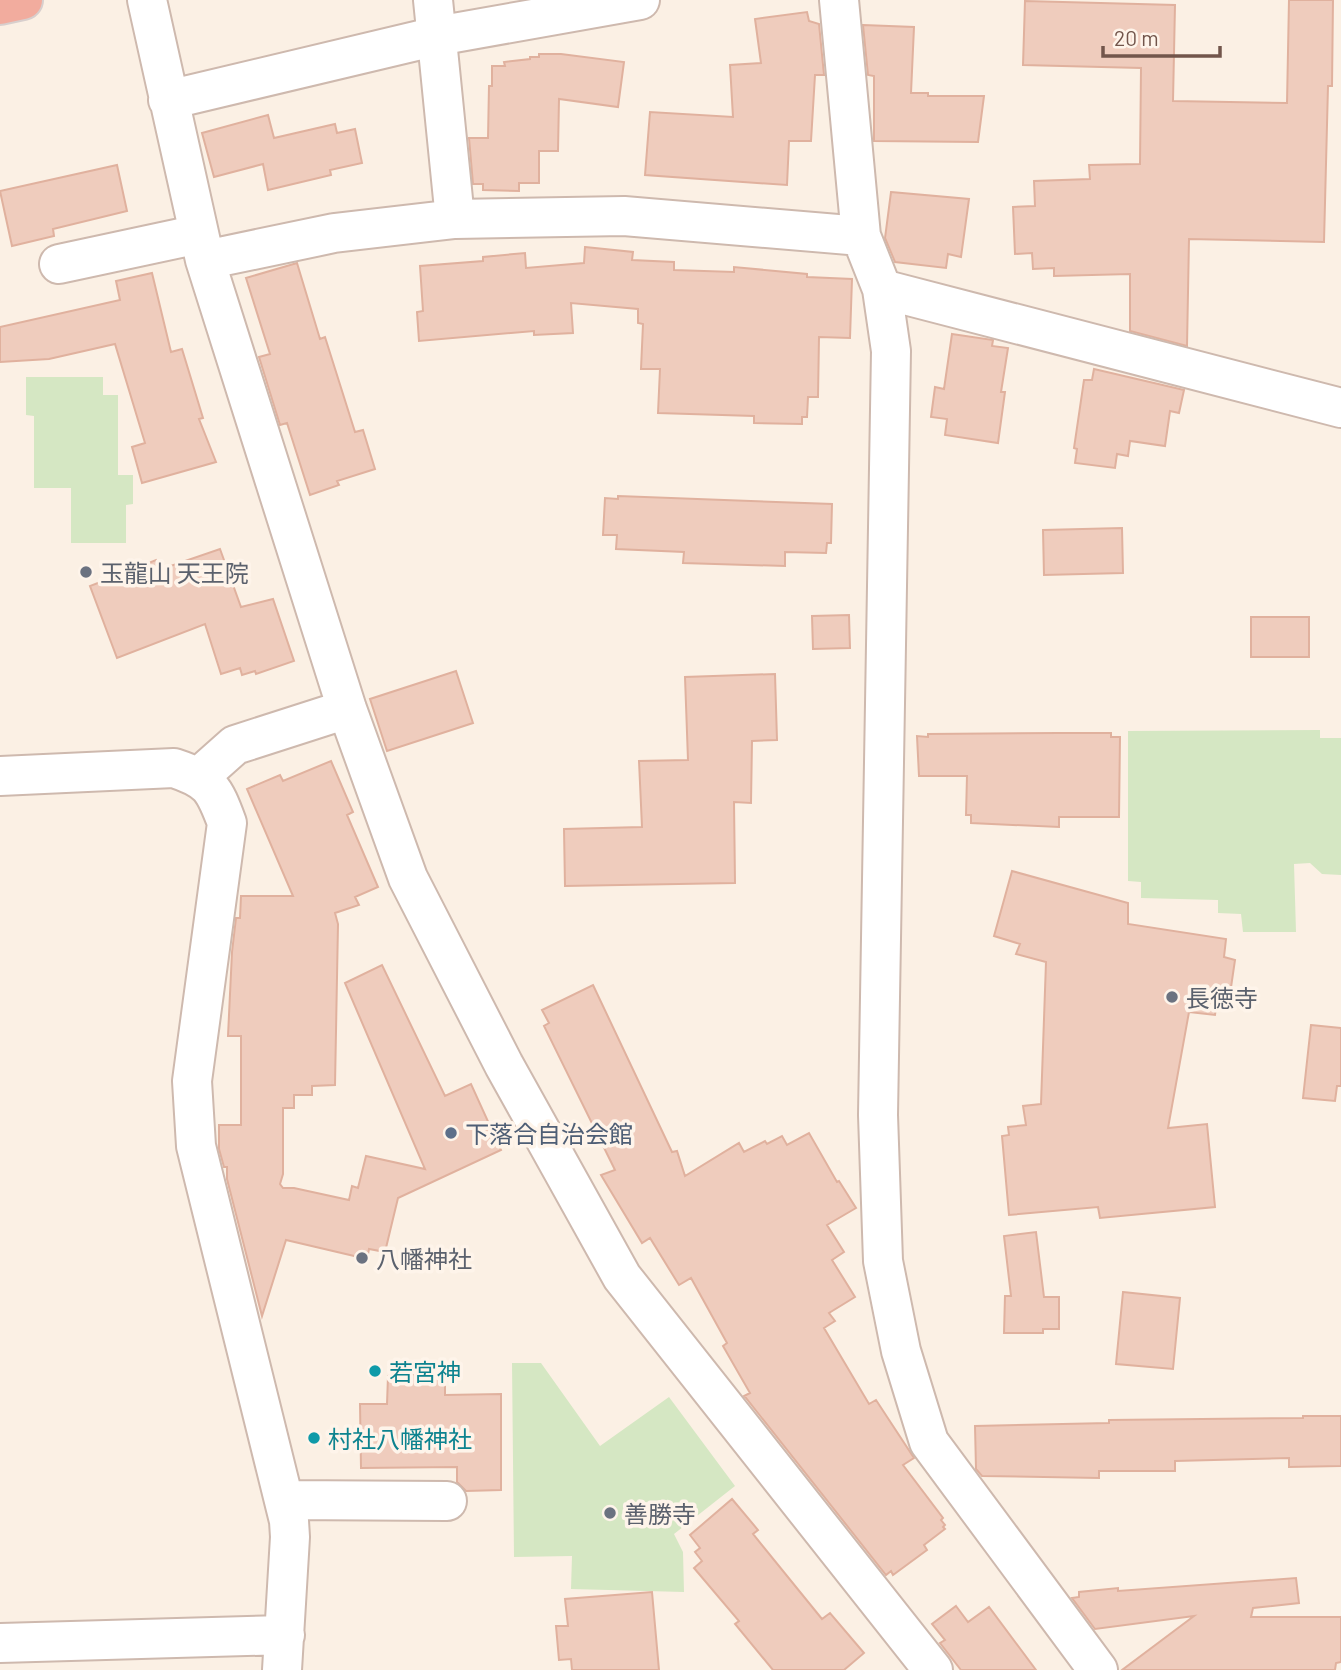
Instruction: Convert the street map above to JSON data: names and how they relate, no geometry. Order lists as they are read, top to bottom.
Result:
{
  "places": [
    "玉龍山 天王院",
    "長徳寺",
    "下落合自治会館",
    "八幡神社",
    "若宮神",
    "村社八幡神社",
    "善勝寺"
  ],
  "scale_bar": "20 m"
}
